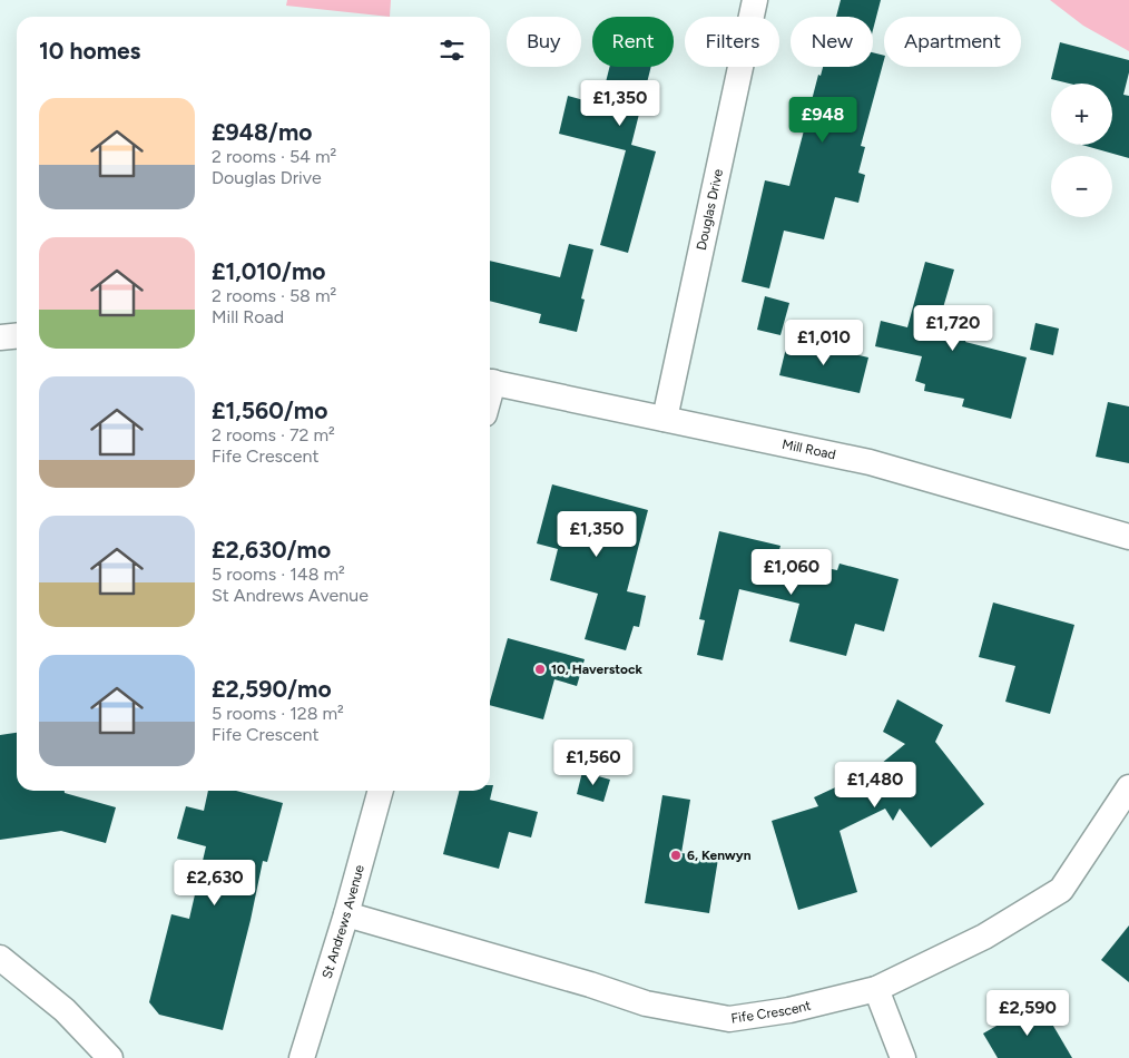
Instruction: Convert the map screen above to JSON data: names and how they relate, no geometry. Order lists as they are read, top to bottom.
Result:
{
  "streets": {
    "street": [
      "Douglas Drive",
      "Mill Road",
      "St Andrews Avenue",
      "Fife Crescent"
    ]
  },
  "crossings": [
    ["Douglas Drive", "Mill Road"],
    ["St Andrews Avenue", "Fife Crescent"]
  ],
  "places": ["10, Haverstock", "6, Kenwyn"],
  "page": {
    "chip": [
      "Buy",
      "Rent",
      "Filters",
      "New",
      "Apartment"
    ],
    "heading": "10 homes",
    "price": [
      "£1,350",
      "£948",
      "£1,720",
      "£1,010",
      "£1,350",
      "£1,060",
      "£1,560",
      "£1,480",
      "£2,630",
      "£2,590"
    ],
    "map_buttons": ["+", "−"],
    "list": [
      {
        "name": "£948/mo",
        "note": "2 rooms · 54 m² · Douglas Drive"
      },
      {
        "name": "£1,010/mo",
        "note": "2 rooms · 58 m² · Mill Road"
      },
      {
        "name": "£1,560/mo",
        "note": "2 rooms · 72 m² · Fife Crescent"
      },
      {
        "name": "£2,630/mo",
        "note": "5 rooms · 148 m² · St Andrews Avenue"
      },
      {
        "name": "£2,590/mo",
        "note": "5 rooms · 128 m² · Fife Crescent"
      }
    ]
  }
}
